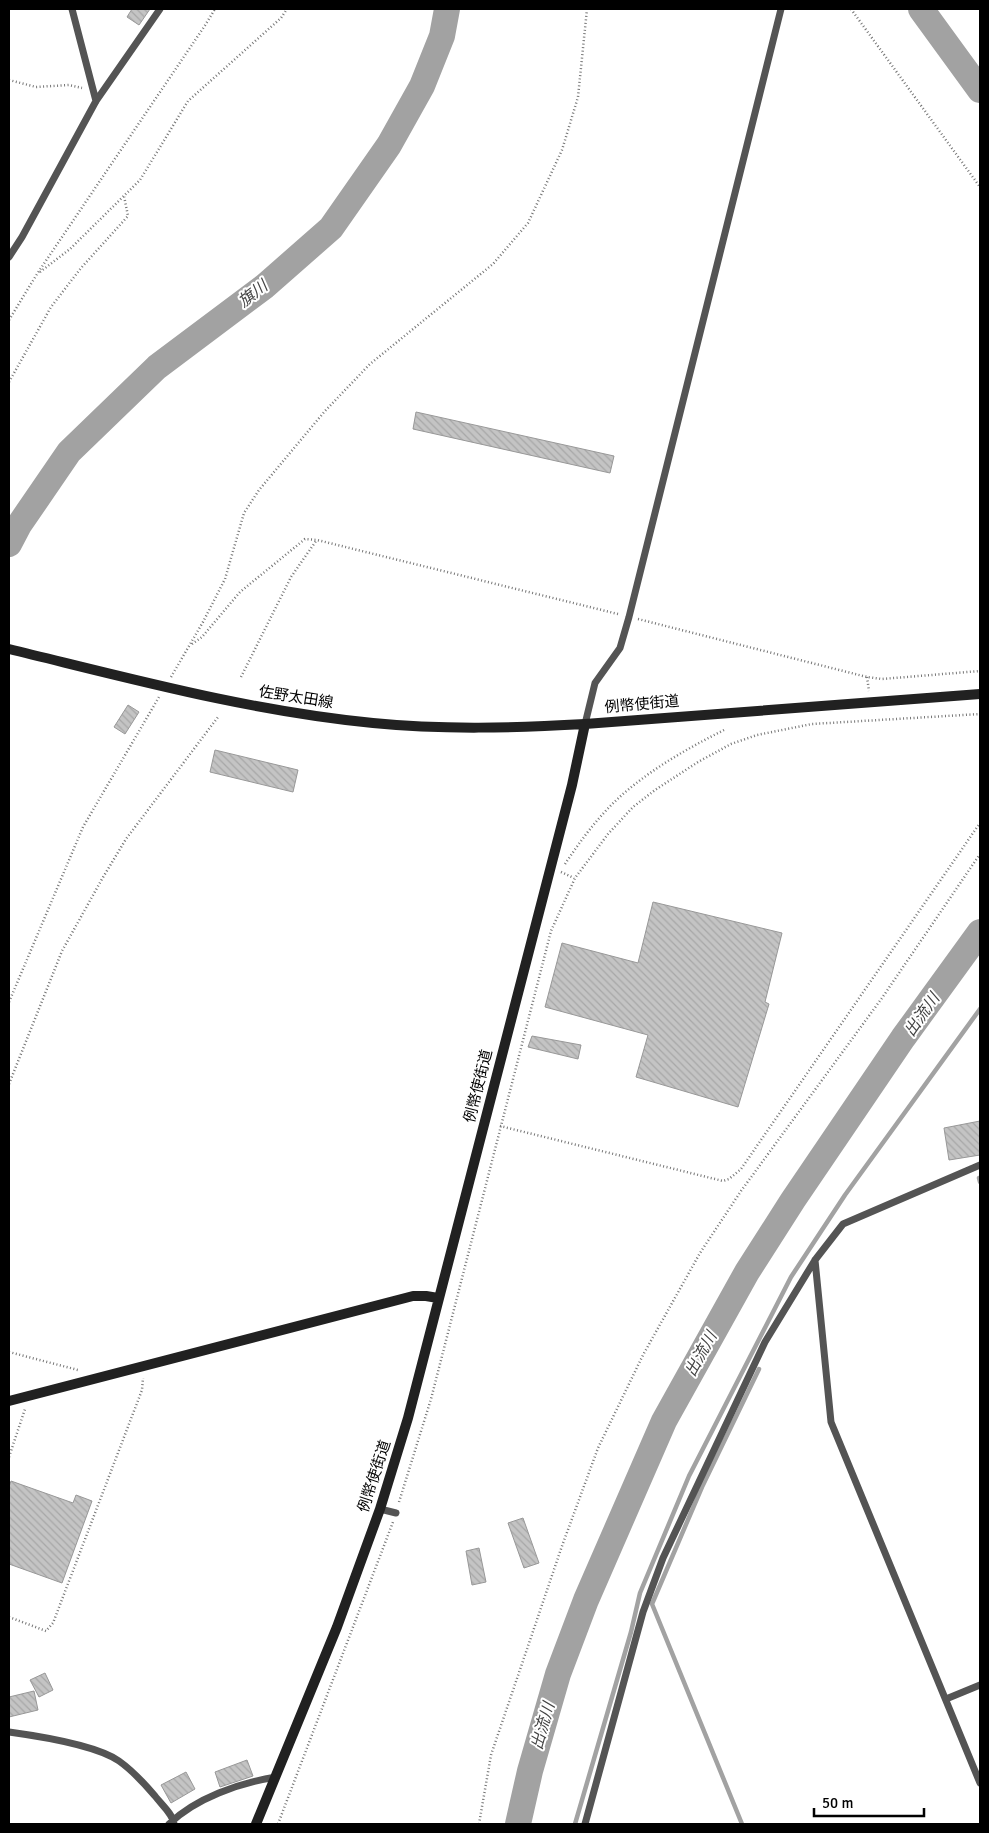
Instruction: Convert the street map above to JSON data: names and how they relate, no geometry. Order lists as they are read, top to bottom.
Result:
{
  "streets": {
    "street": ["佐野太田線", "例幣使街道"]
  },
  "crossings": [
    ["佐野太田線", "例幣使街道"]
  ],
  "water": ["旗川", "出流川"],
  "scale_bar": "50 m"
}
